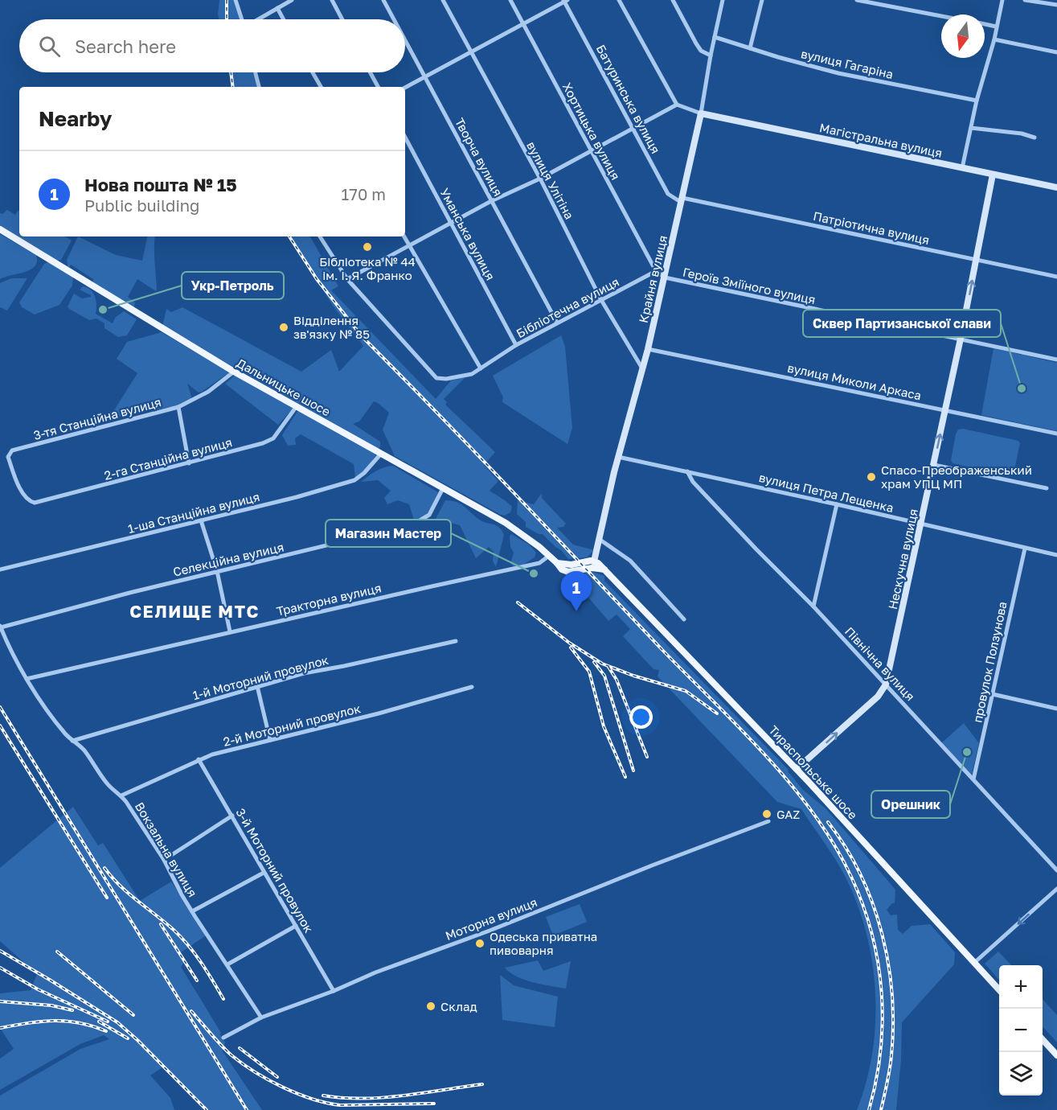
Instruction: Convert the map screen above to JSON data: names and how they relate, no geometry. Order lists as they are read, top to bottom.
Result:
{
  "streets": {
    "main road": ["Дальницьке шосе", "Тираспольське шосе"],
    "street": [
      "вулиця Гагаріна",
      "Батуринська вулиця",
      "Хортицька вулиця",
      "Магістральна вулиця",
      "Творча вулиця",
      "вулиця Улітіна",
      "Патріотична вулиця",
      "Уманська вулиця",
      "Крайня вулиця",
      "Героїв Зміїного вулиця",
      "Бібліотечна вулиця",
      "вулиця Миколи Аркаса",
      "3-тя Станційна вулиця",
      "2-га Станційна вулиця",
      "вулиця Петра Лещенка",
      "1-ша Станційна вулиця",
      "Селекційна вулиця",
      "Нескучна вулиця",
      "Тракторна вулиця",
      "провулок Ползунова",
      "Північна вулиця",
      "1-й Моторний провулок",
      "2-й Моторний провулок",
      "Вокзальна вулиця",
      "3-й Моторний провулок",
      "Моторна вулиця"
    ]
  },
  "crossings": [
    ["вулиця Гагаріна", "Крайня вулиця"],
    ["Батуринська вулиця", "Патріотична вулиця"],
    ["Батуринська вулиця", "Крайня вулиця"],
    ["Хортицька вулиця", "Бібліотечна вулиця"],
    ["Магістральна вулиця", "Крайня вулиця"],
    ["Магістральна вулиця", "Нескучна вулиця"],
    ["Творча вулиця", "Бібліотечна вулиця"],
    ["вулиця Улітіна", "Крайня вулиця"],
    ["вулиця Улітіна", "Бібліотечна вулиця"],
    ["Патріотична вулиця", "Крайня вулиця"],
    ["Патріотична вулиця", "Нескучна вулиця"],
    ["Уманська вулиця", "Бібліотечна вулиця"],
    ["Крайня вулиця", "Героїв Зміїного вулиця"],
    ["Крайня вулиця", "вулиця Миколи Аркаса"],
    ["Крайня вулиця", "Дальницьке шосе"],
    ["Крайня вулиця", "вулиця Петра Лещенка"],
    ["Крайня вулиця", "Тираспольське шосе"],
    ["Героїв Зміїного вулиця", "Нескучна вулиця"],
    ["вулиця Миколи Аркаса", "Нескучна вулиця"],
    ["Дальницьке шосе", "3-тя Станційна вулиця"],
    ["Дальницьке шосе", "2-га Станційна вулиця"],
    ["Дальницьке шосе", "1-ша Станційна вулиця"],
    ["Дальницьке шосе", "Селекційна вулиця"],
    ["Дальницьке шосе", "Тракторна вулиця"],
    ["Дальницьке шосе", "Тираспольське шосе"],
    ["3-тя Станційна вулиця", "2-га Станційна вулиця"],
    ["вулиця Петра Лещенка", "Нескучна вулиця"],
    ["вулиця Петра Лещенка", "провулок Ползунова"],
    ["вулиця Петра Лещенка", "Північна вулиця"],
    ["Селекційна вулиця", "Вокзальна вулиця"],
    ["Нескучна вулиця", "Північна вулиця"],
    ["Нескучна вулиця", "Тираспольське шосе"],
    ["Тракторна вулиця", "Вокзальна вулиця"],
    ["провулок Ползунова", "Північна вулиця"],
    ["1-й Моторний провулок", "Вокзальна вулиця"],
    ["2-й Моторний провулок", "Вокзальна вулиця"],
    ["2-й Моторний провулок", "3-й Моторний провулок"],
    ["Вокзальна вулиця", "Моторна вулиця"],
    ["3-й Моторний провулок", "Моторна вулиця"]
  ],
  "one_way": ["Нескучна вулиця"],
  "districts": ["CЕЛИЩЕ МТС"],
  "places": [
    "Бібліотека № 44 ім. І. Я. Франко",
    "Укр-Петроль",
    "Відділення зв'язку № 85",
    "Сквер Партизанської слави",
    "Спасо-Преображенський храм УПЦ МП",
    "Магазин Мастер",
    "Орешник",
    "GAZ",
    "Одеська приватна пивоварня",
    "Склад"
  ],
  "north": "bottom",
  "page": {
    "search": "Search here",
    "heading": "Nearby",
    "list": [
      {
        "mark": "1",
        "name": "Нова пошта № 15",
        "note": "Public building",
        "value": "170 m"
      }
    ],
    "pins": "1",
    "map_buttons": ["+", "−"]
  }
}
